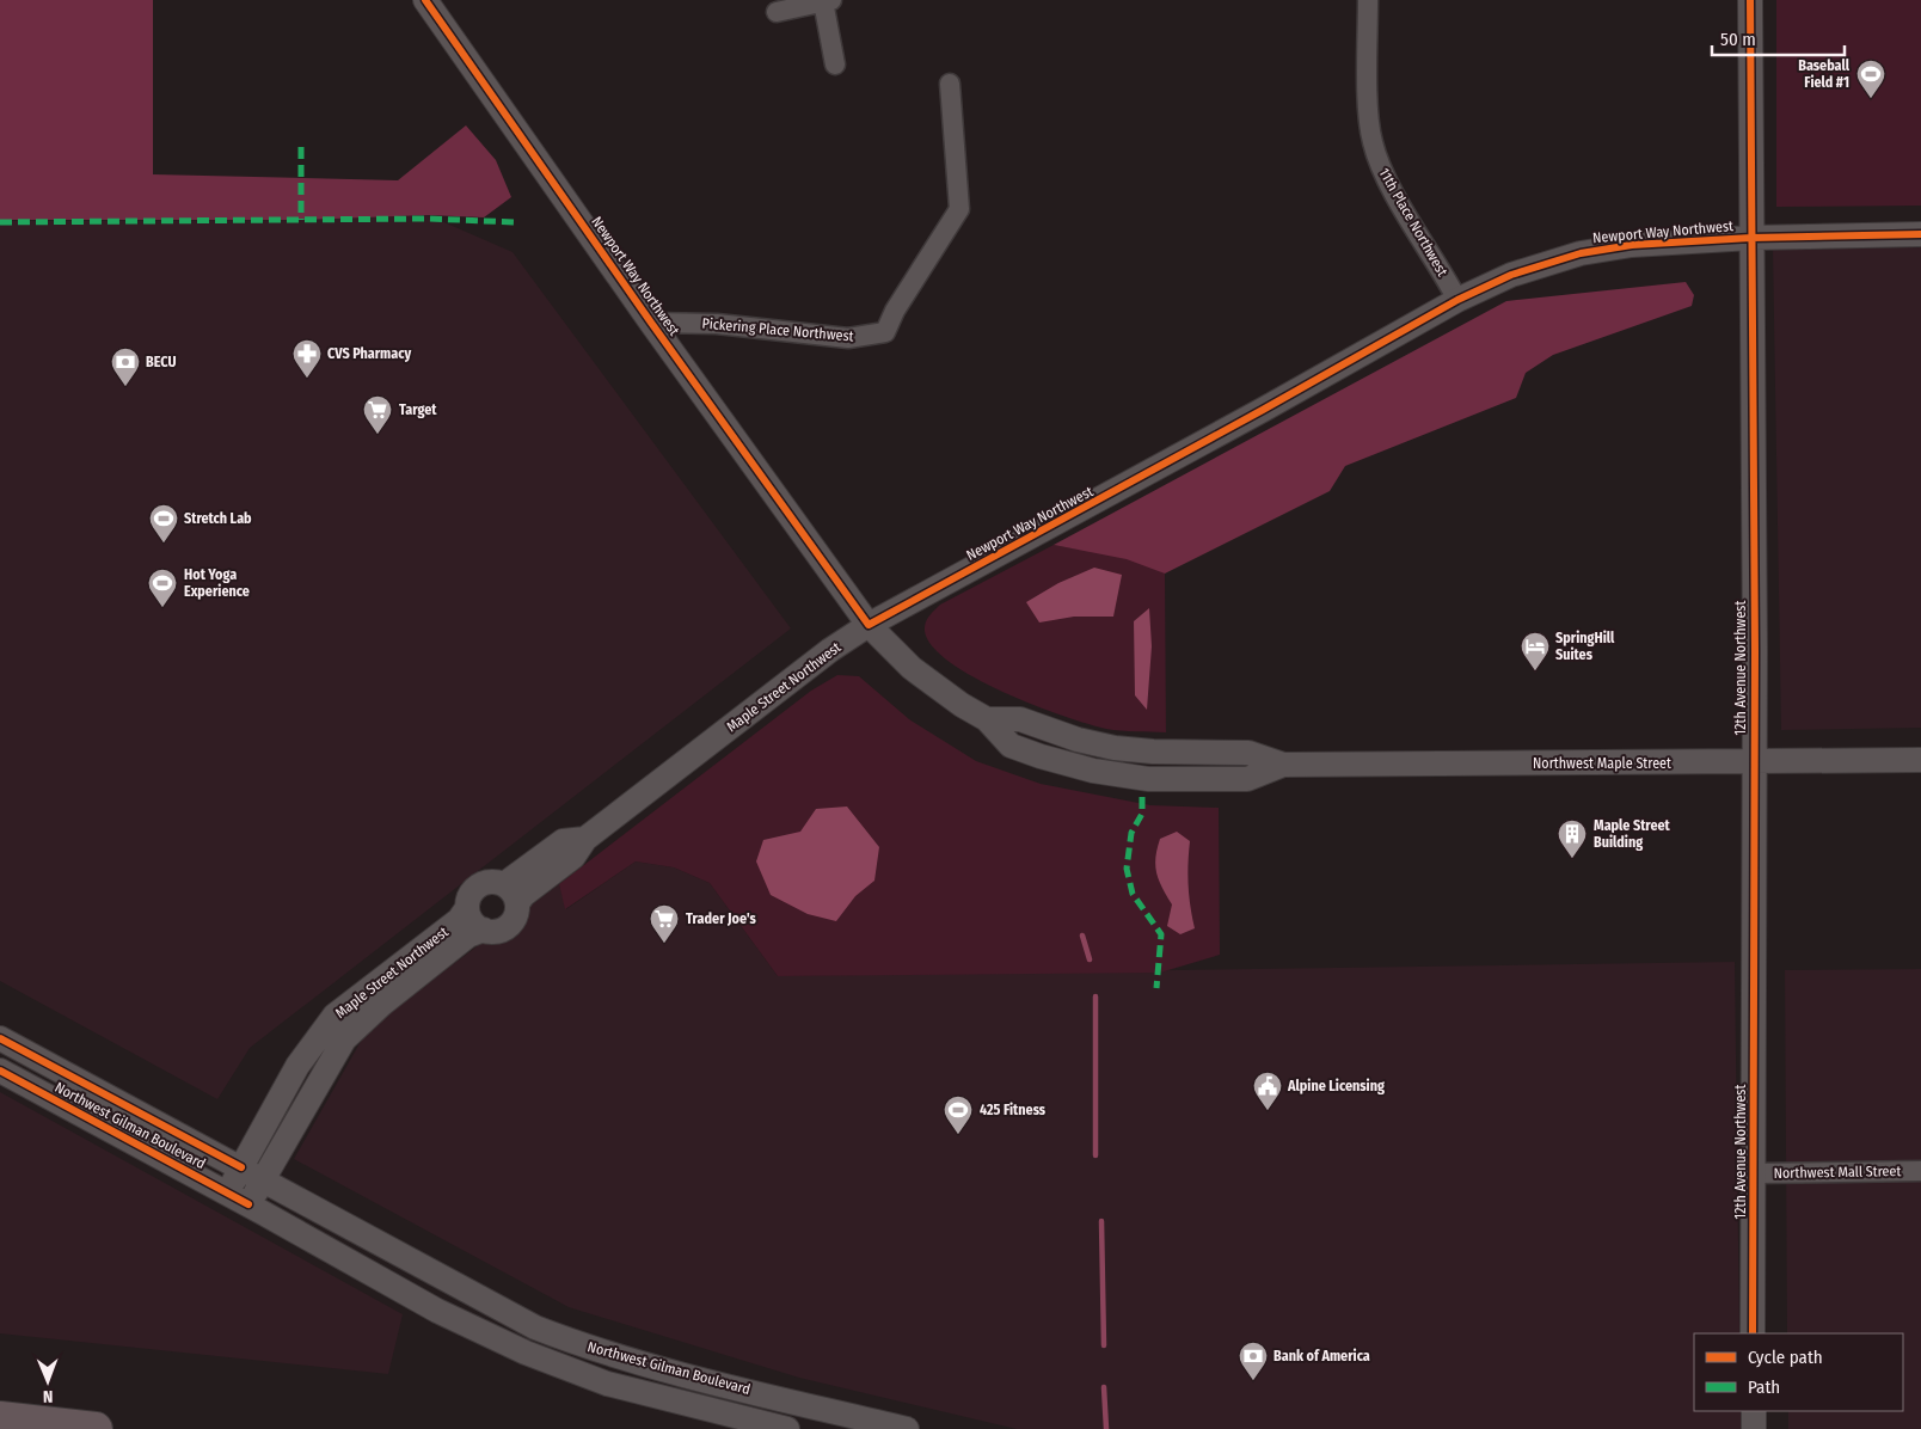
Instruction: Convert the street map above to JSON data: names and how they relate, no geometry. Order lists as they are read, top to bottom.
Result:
{
  "streets": {
    "street": [
      "11th Place Northwest",
      "Newport Way Northwest",
      "Pickering Place Northwest",
      "12th Avenue Northwest",
      "Maple Street Northwest",
      "Northwest Maple Street",
      "Northwest Gilman Boulevard",
      "Northwest Mall Street"
    ]
  },
  "crossings": [
    ["11th Place Northwest", "Newport Way Northwest"],
    ["Newport Way Northwest", "Pickering Place Northwest"],
    ["Newport Way Northwest", "12th Avenue Northwest"],
    ["Newport Way Northwest", "Maple Street Northwest"],
    ["Newport Way Northwest", "Northwest Maple Street"],
    ["12th Avenue Northwest", "Northwest Maple Street"],
    ["12th Avenue Northwest", "Northwest Mall Street"],
    ["Maple Street Northwest", "Northwest Maple Street"],
    ["Maple Street Northwest", "Northwest Gilman Boulevard"]
  ],
  "places": {
    "sports": [
      "Baseball Field #1",
      "Stretch Lab",
      "Hot Yoga Experience",
      "425 Fitness"
    ],
    "pharmacy": ["CVS Pharmacy"],
    "bank": ["BECU", "Bank of America"],
    "supermarket": ["Target", "Trader Joe's"],
    "hotel": ["SpringHill Suites"],
    "building": ["Maple Street Building"],
    "public building": ["Alpine Licensing"]
  },
  "legend": ["Cycle path", "Path"],
  "scale_bar": "50 m",
  "north": "bottom"
}
